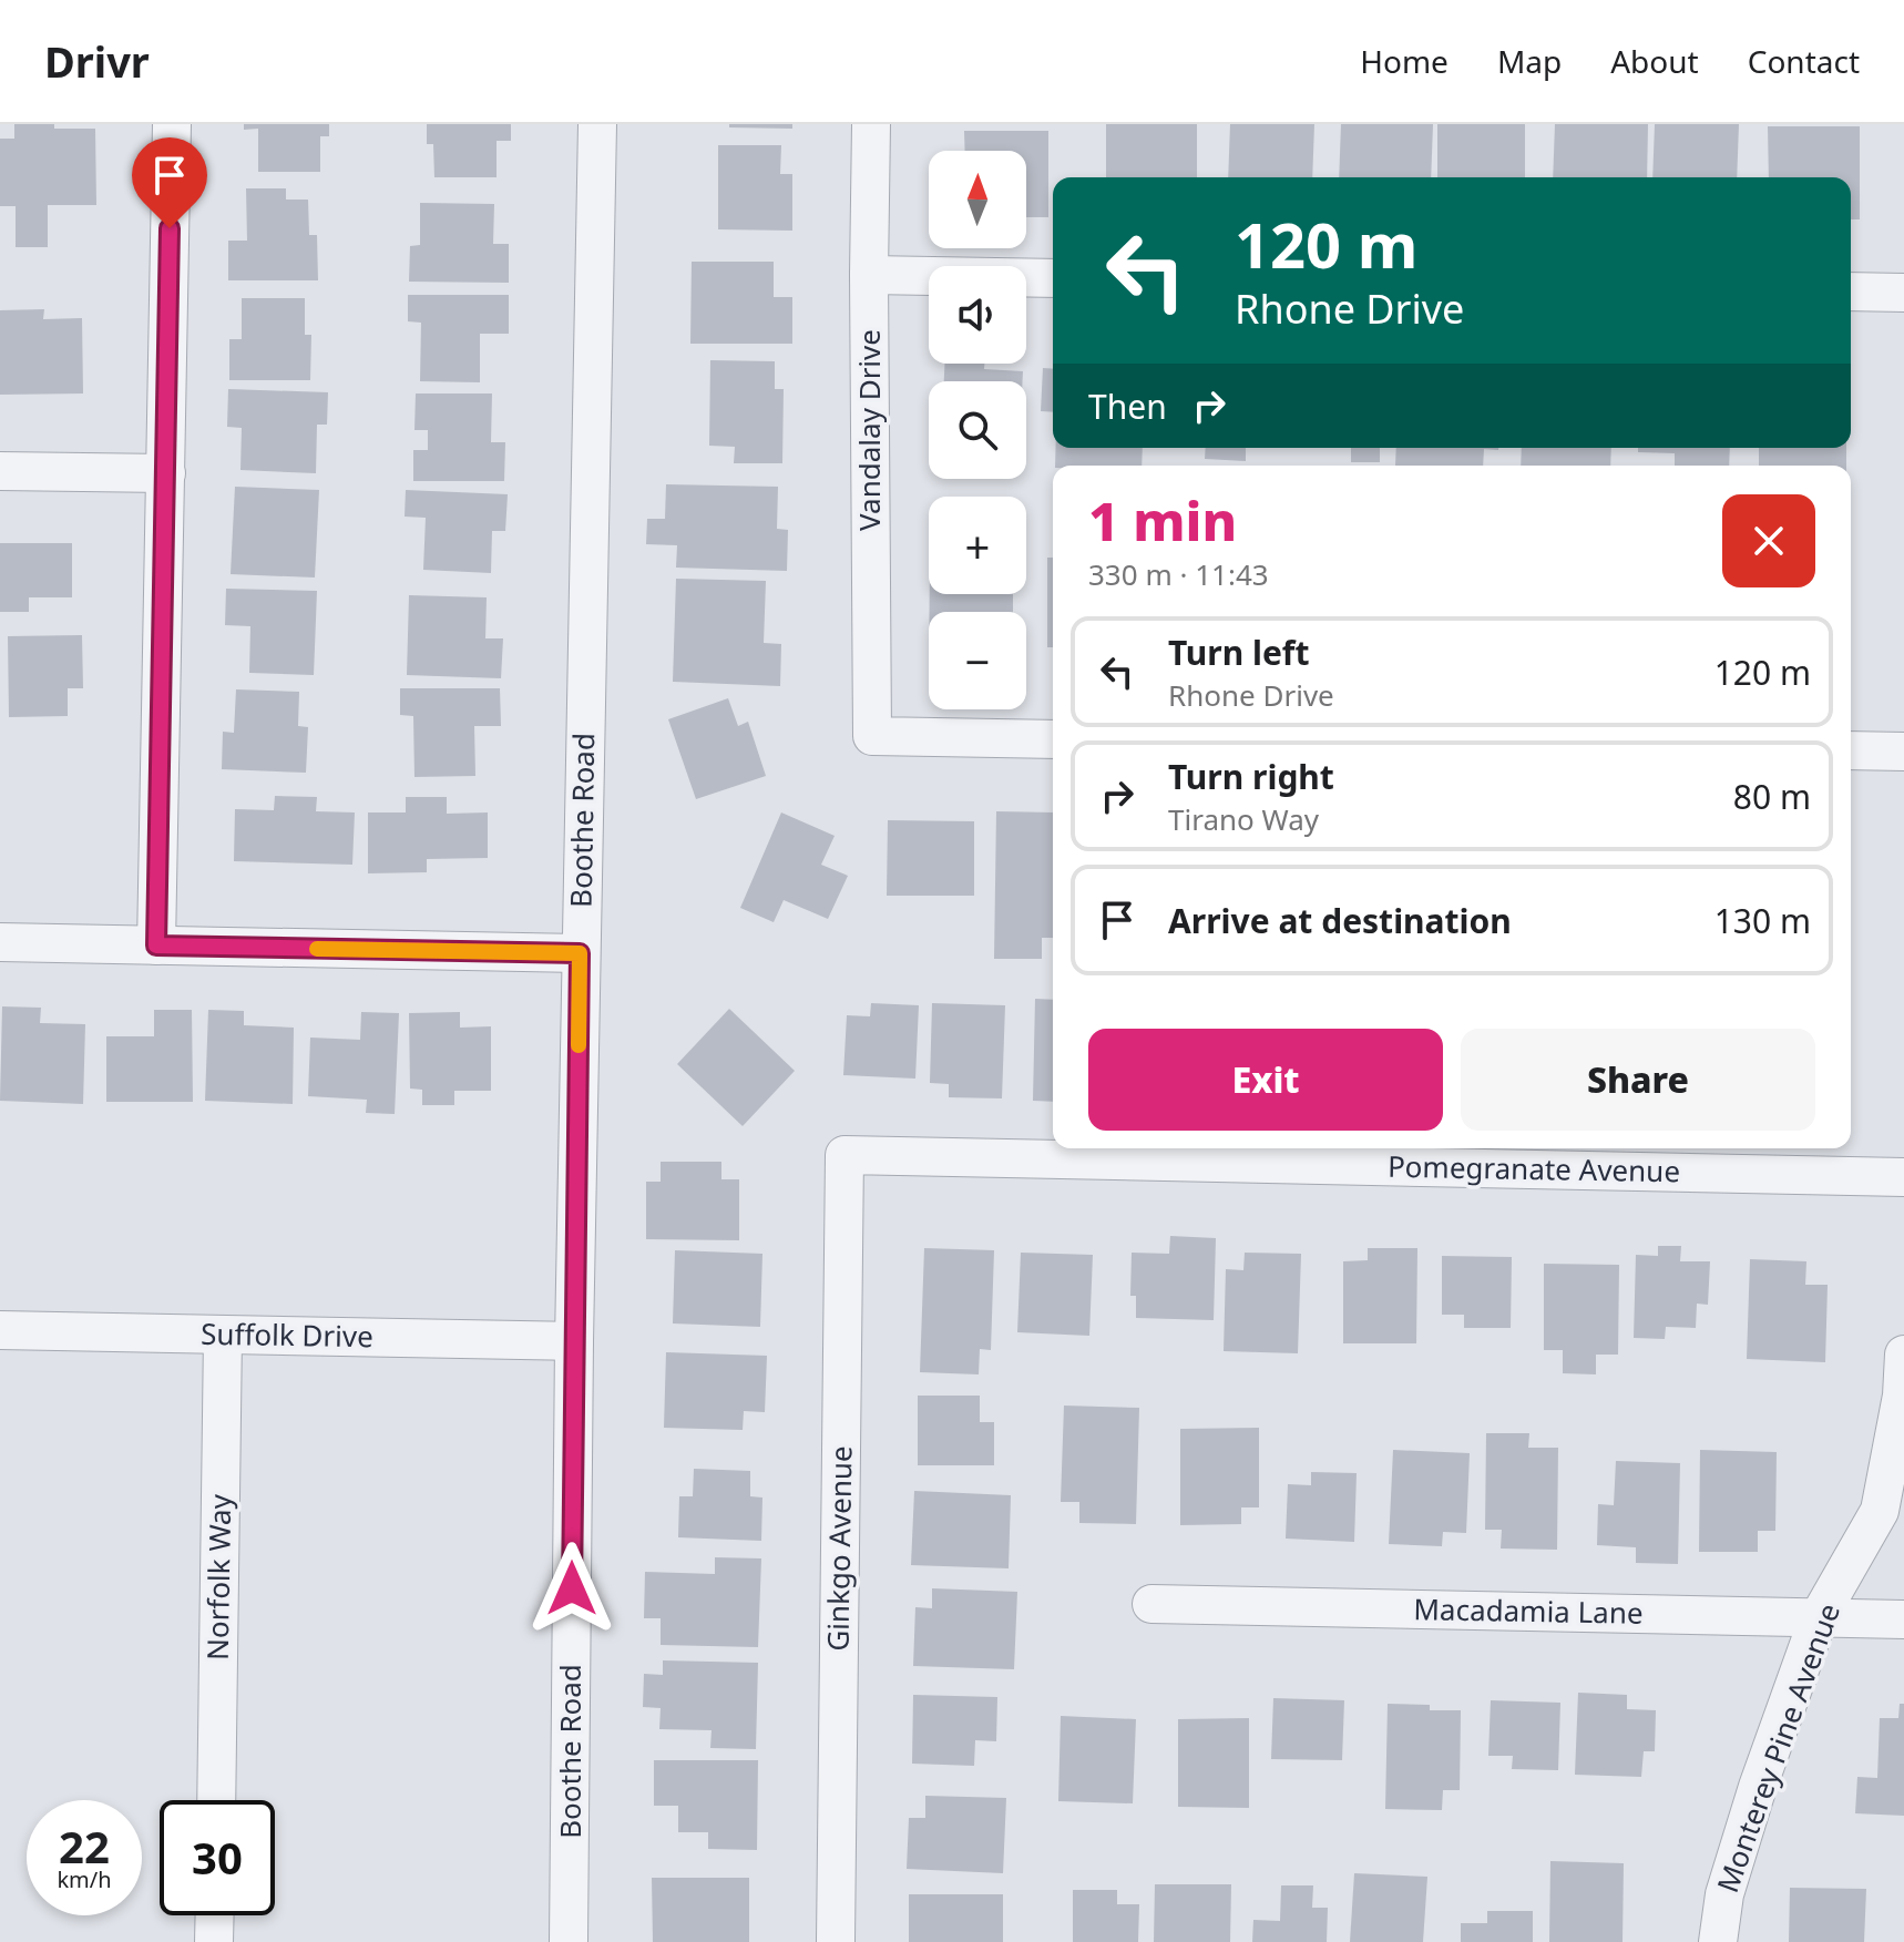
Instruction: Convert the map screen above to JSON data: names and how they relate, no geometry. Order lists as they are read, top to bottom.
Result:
{
  "streets": {
    "street": [
      "Vandalay Drive",
      "Boothe Road",
      "Pomegranate Avenue",
      "Suffolk Drive",
      "Ginkgo Avenue",
      "Norfolk Way",
      "Macadamia Lane",
      "Monterey Pine Avenue"
    ]
  },
  "crossings": [
    ["Boothe Road", "Suffolk Drive"],
    ["Pomegranate Avenue", "Ginkgo Avenue"],
    ["Suffolk Drive", "Norfolk Way"],
    ["Macadamia Lane", "Monterey Pine Avenue"]
  ],
  "north": "top",
  "page": {
    "header": "Drivr",
    "nav": [
      "Home",
      "Map",
      "About",
      "Contact"
    ],
    "map_buttons": ["+", "−"],
    "turn": ["120 m", "Rhone Drive"],
    "then": "Then",
    "heading": ["1 min", "330 m · 11:43"],
    "list": [
      {
        "name": "Turn left",
        "note": "Rhone Drive",
        "value": "120 m"
      },
      {
        "name": "Turn right",
        "note": "Tirano Way",
        "value": "80 m"
      },
      {
        "name": "Arrive at destination",
        "value": "130 m"
      }
    ],
    "buttons": ["Exit", "Share"],
    "speed": "22 km/h",
    "limit": "30"
  }
}
